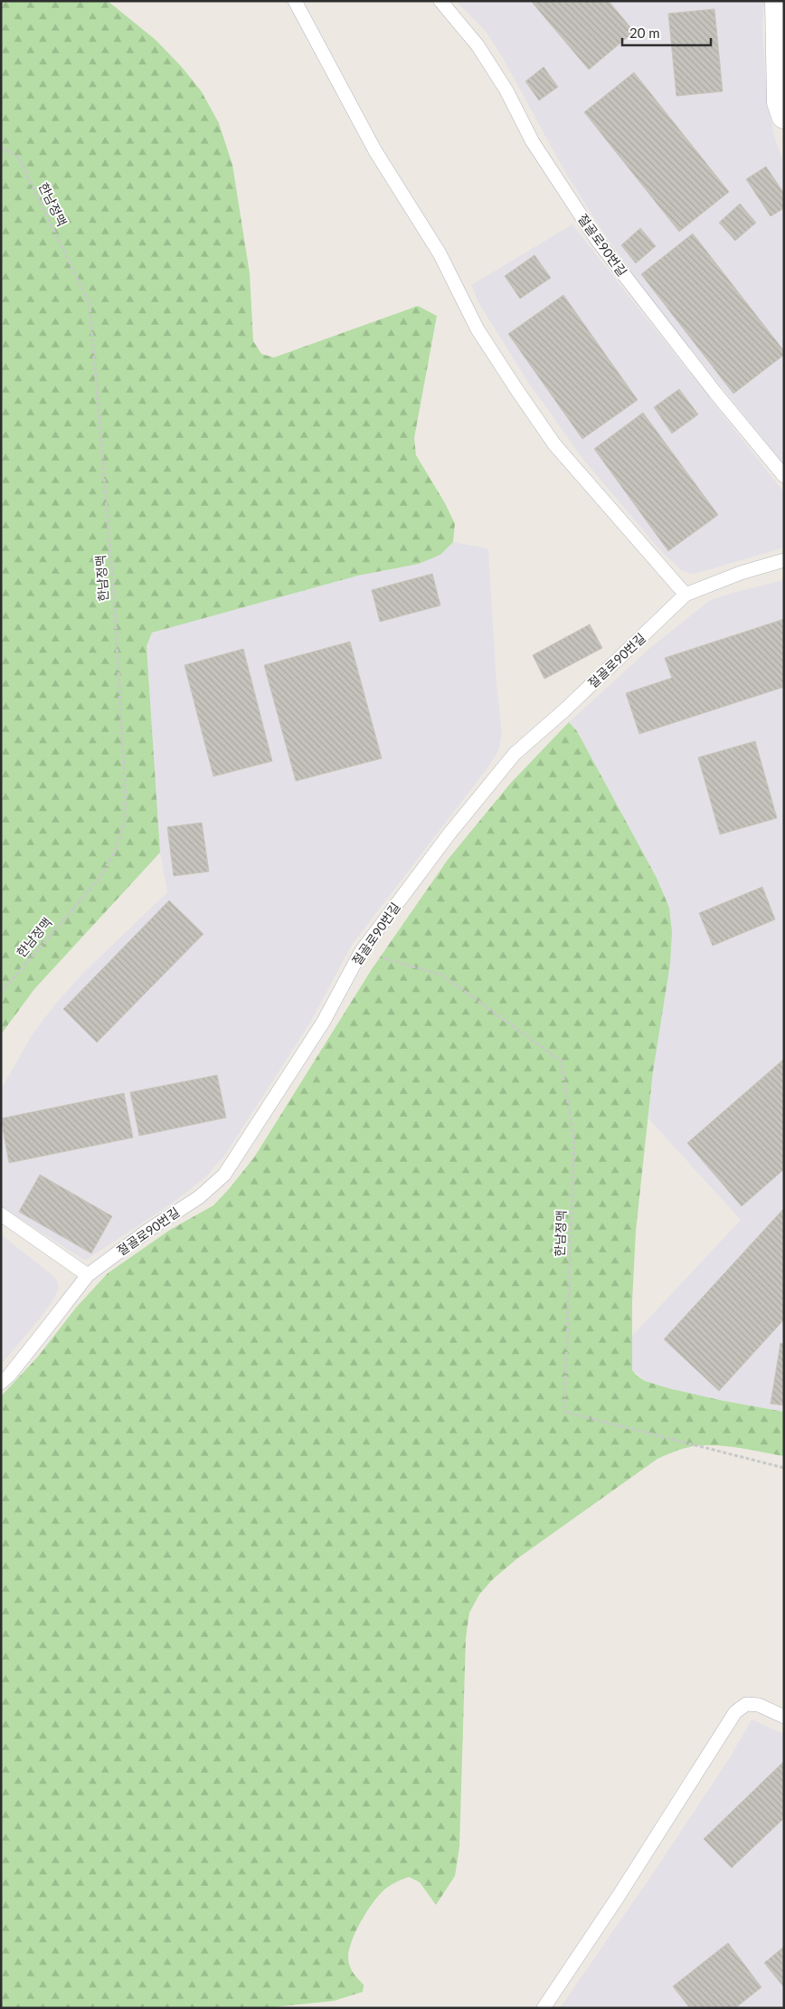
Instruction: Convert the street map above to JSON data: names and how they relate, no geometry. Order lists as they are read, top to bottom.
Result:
{
  "streets": {
    "lane": ["절골로90번길"],
    "path": ["한남정맥"]
  },
  "crossings": [
    ["한남정맥", "절골로90번길"]
  ],
  "scale_bar": "20 m"
}
